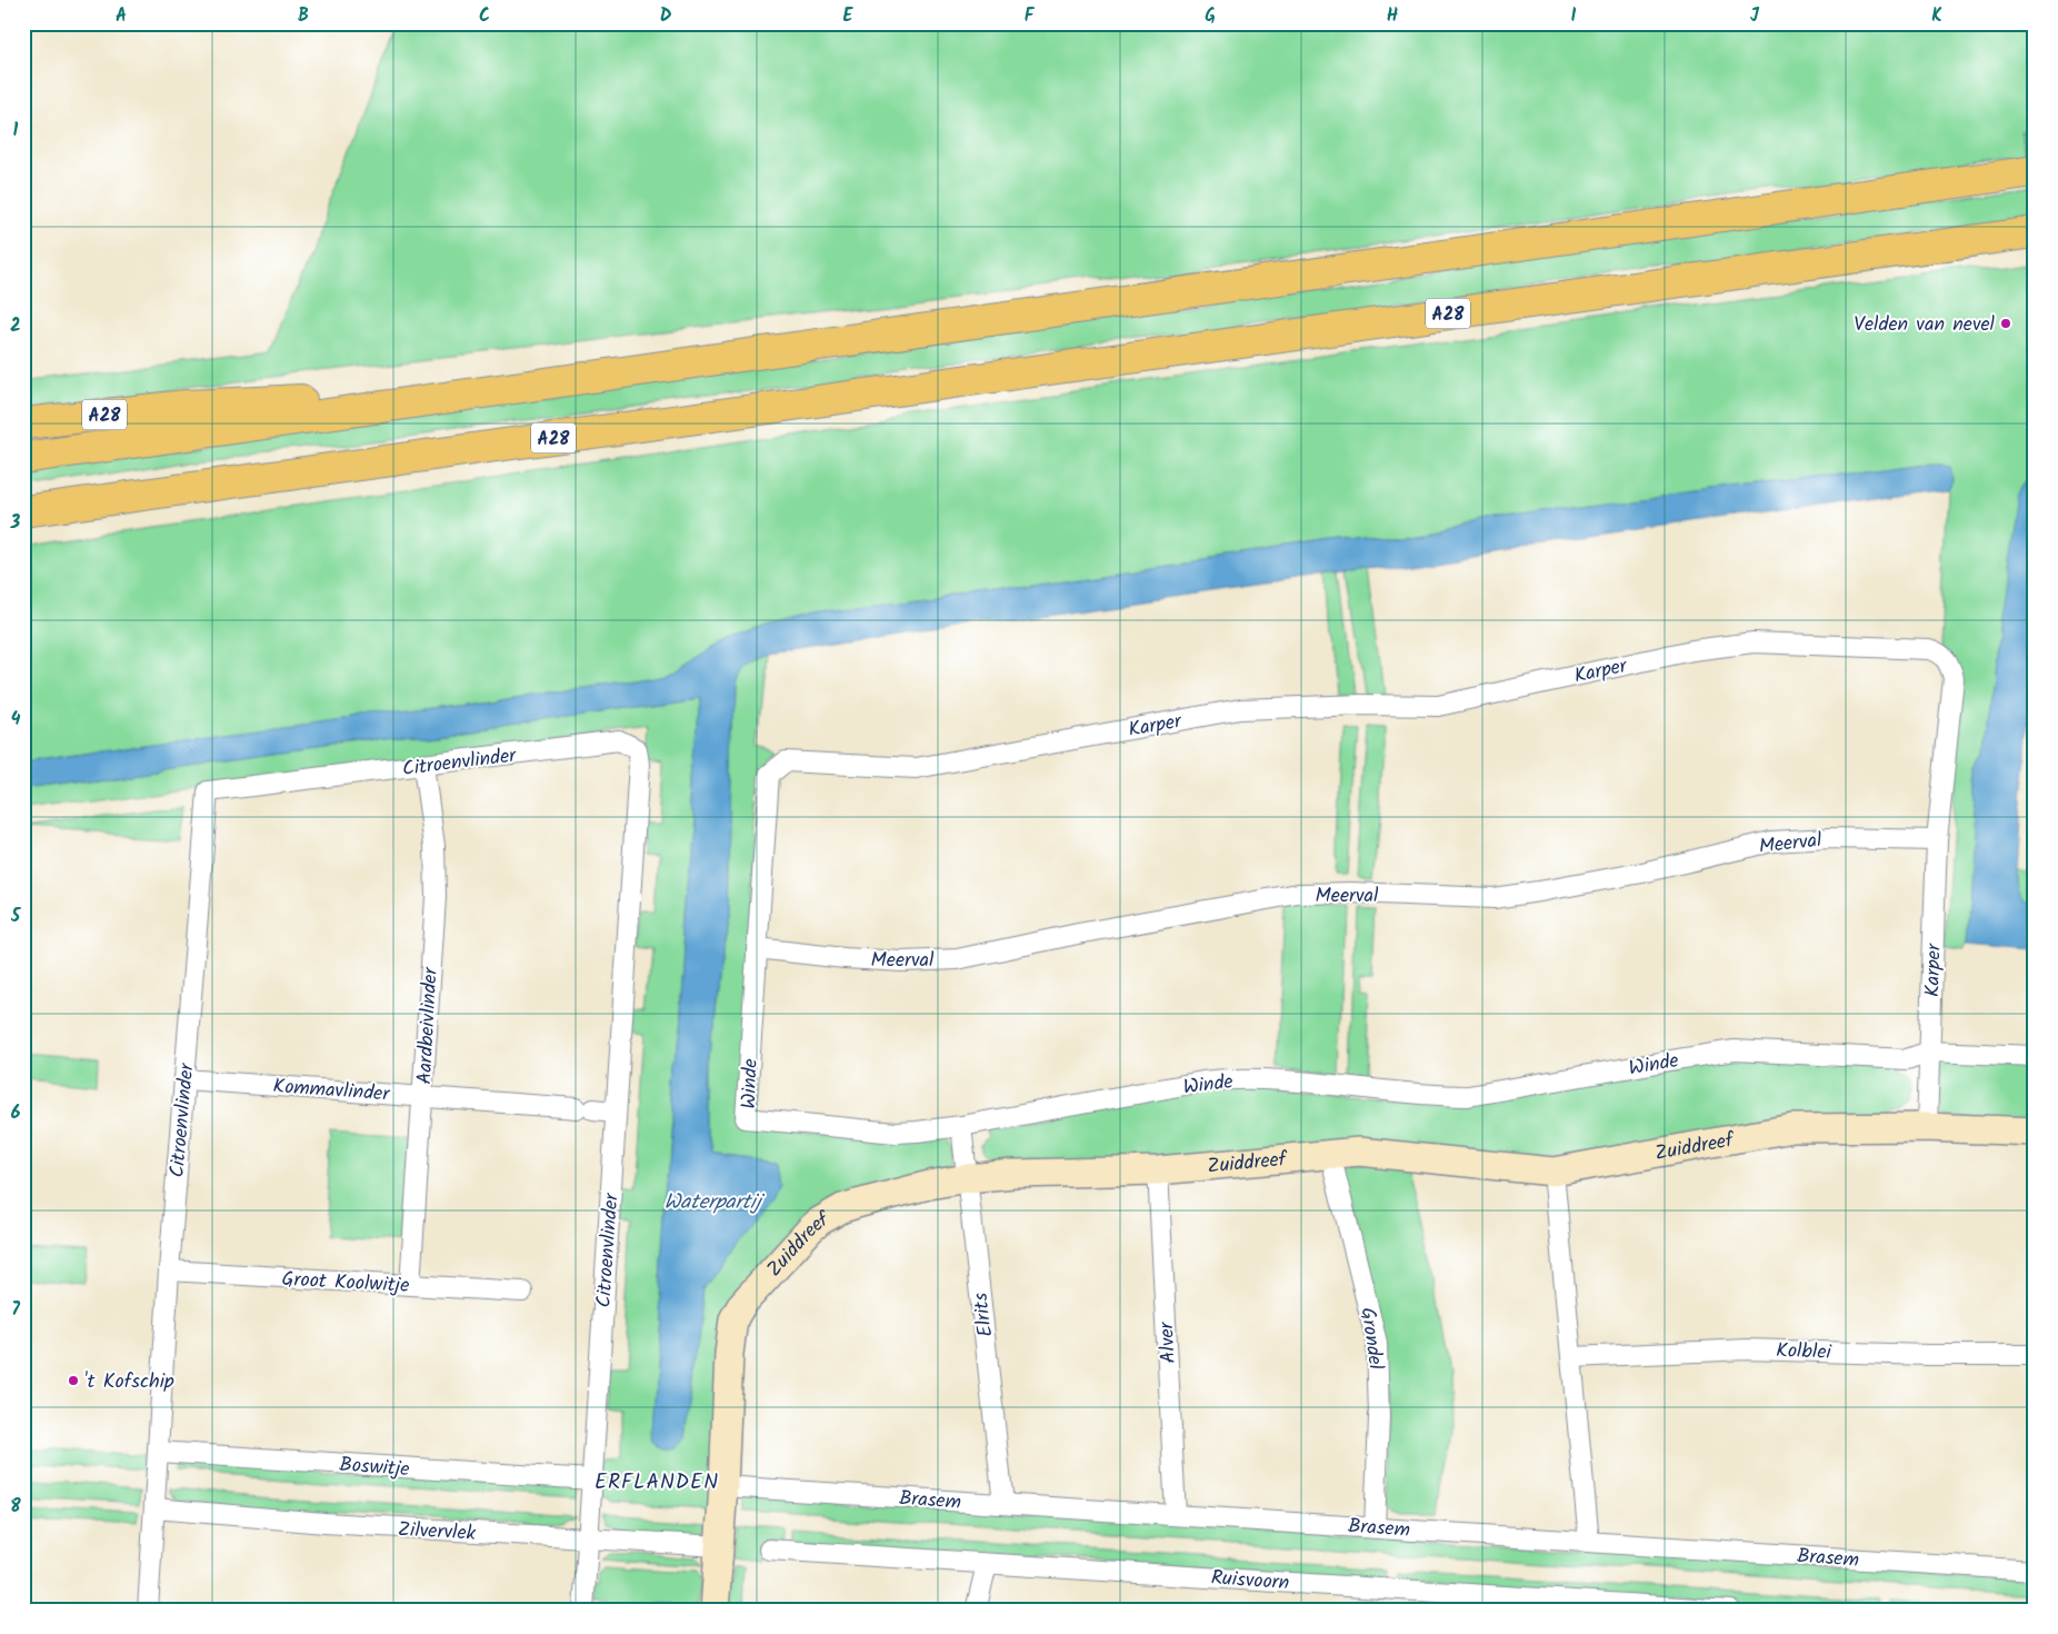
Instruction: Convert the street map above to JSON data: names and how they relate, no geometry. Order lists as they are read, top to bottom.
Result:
{
  "streets": {
    "highway": ["A28"],
    "street": [
      "Karper",
      "Citroenvlinder",
      "Meerval",
      "Aardbeivlinder",
      "Winde",
      "Kommavlinder",
      "Zuiddreef",
      "Groot Koolwitje",
      "Elrits",
      "Grondel",
      "Alver",
      "Kolblei",
      "Boswitje",
      "Brasem",
      "Zilvervlek",
      "Ruisvoorn"
    ]
  },
  "crossings": [
    ["Karper", "Meerval"],
    ["Karper", "Winde"],
    ["Karper", "Zuiddreef"],
    ["Citroenvlinder", "Aardbeivlinder"],
    ["Citroenvlinder", "Kommavlinder"],
    ["Citroenvlinder", "Groot Koolwitje"],
    ["Citroenvlinder", "Boswitje"],
    ["Citroenvlinder", "Zilvervlek"],
    ["Meerval", "Winde"],
    ["Aardbeivlinder", "Kommavlinder"],
    ["Aardbeivlinder", "Groot Koolwitje"],
    ["Winde", "Elrits"],
    ["Zuiddreef", "Elrits"],
    ["Zuiddreef", "Grondel"],
    ["Zuiddreef", "Alver"],
    ["Zuiddreef", "Brasem"],
    ["Zuiddreef", "Zilvervlek"],
    ["Elrits", "Brasem"],
    ["Grondel", "Brasem"],
    ["Alver", "Brasem"]
  ],
  "districts": ["ERFLANDEN"],
  "water": ["Waterpartij"],
  "places": ["Velden van nevel", "'t Kofschip"],
  "grid": {
    "columns": [
      "A",
      "B",
      "C",
      "D",
      "E",
      "F",
      "G",
      "H",
      "I",
      "J",
      "K"
    ],
    "rows": [
      "1",
      "2",
      "3",
      "4",
      "5",
      "6",
      "7",
      "8"
    ]
  }
}
